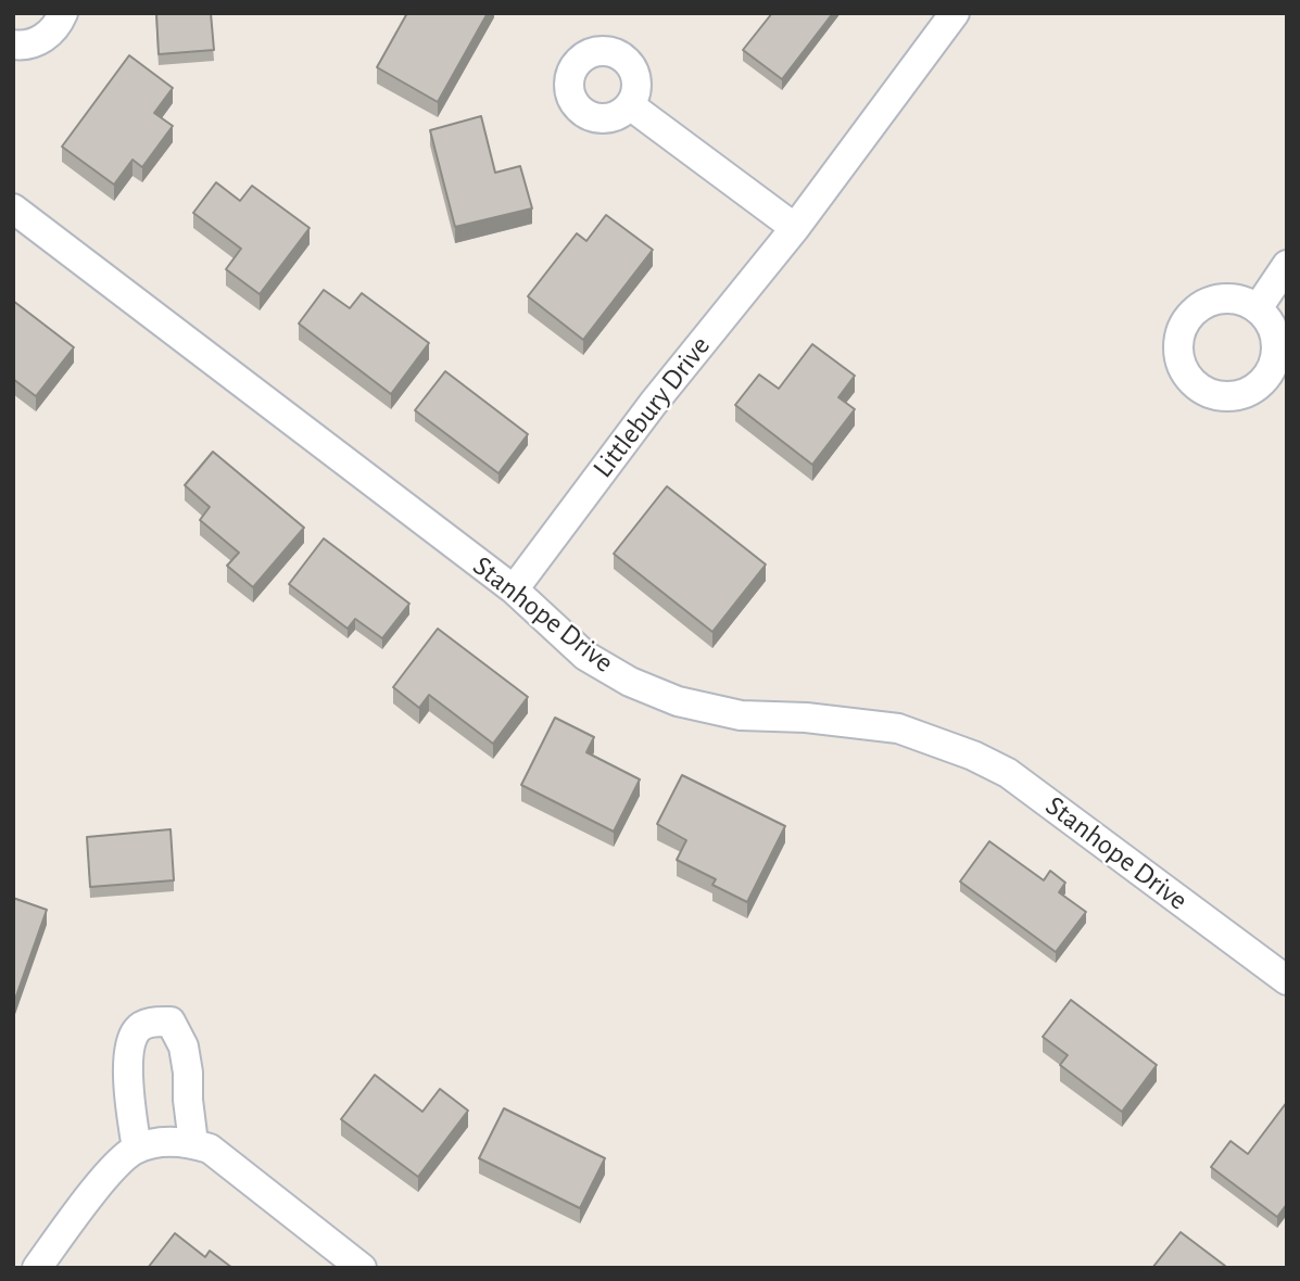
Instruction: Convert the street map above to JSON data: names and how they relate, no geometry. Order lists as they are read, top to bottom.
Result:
{
  "streets": {
    "street": ["Littlebury Drive", "Stanhope Drive"]
  },
  "crossings": [
    ["Littlebury Drive", "Stanhope Drive"]
  ]
}
